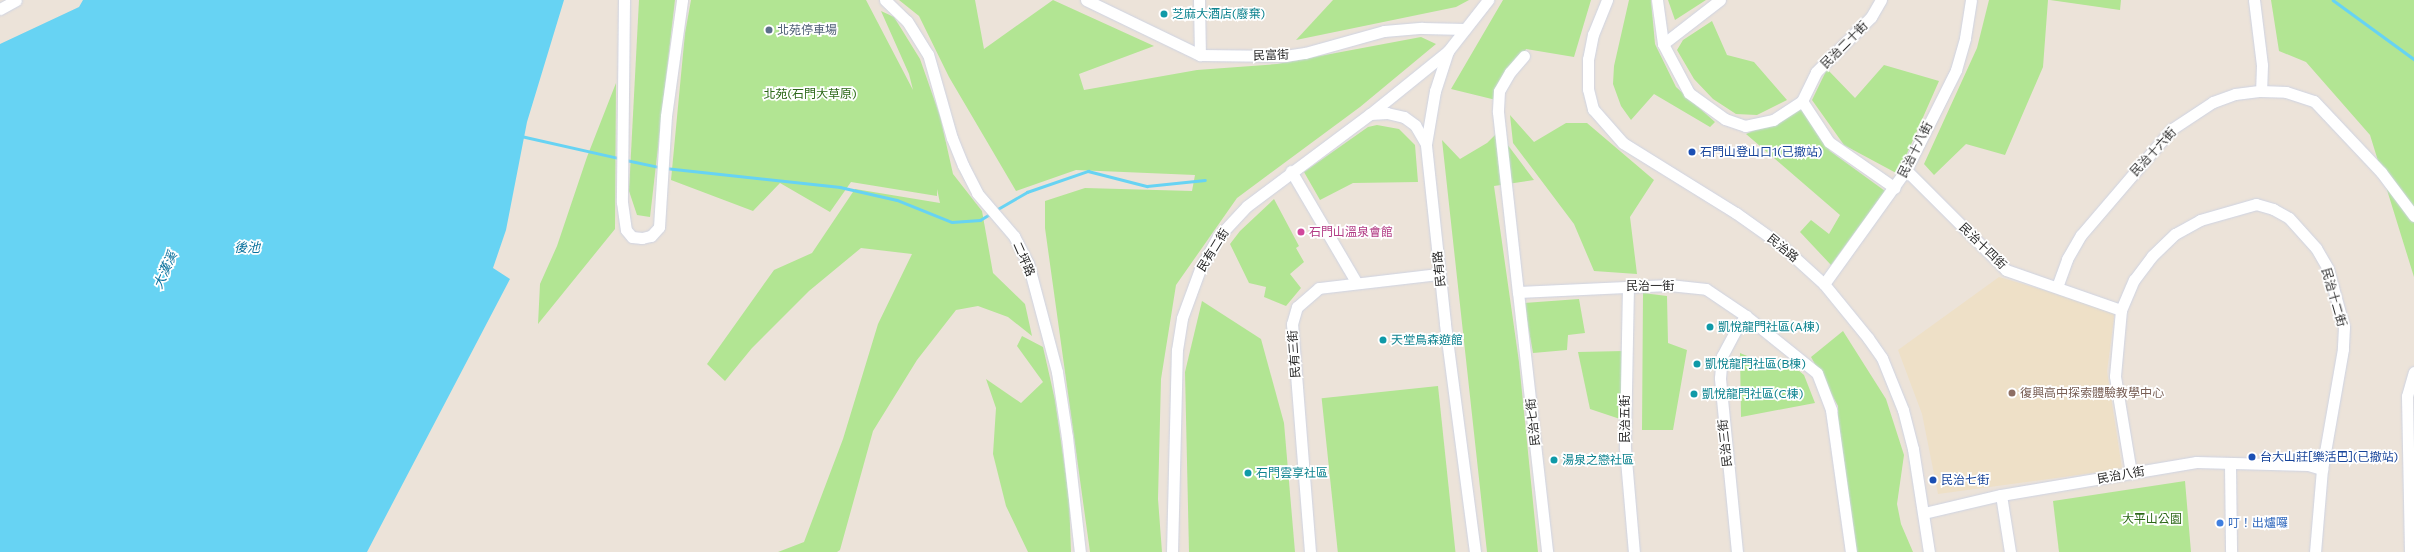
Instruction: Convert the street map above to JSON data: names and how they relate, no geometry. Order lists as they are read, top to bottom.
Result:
{
  "streets": {
    "street": [
      "民治二十街",
      "民富街",
      "民治十八街",
      "民治十六街",
      "民治十四街",
      "民治路",
      "民有二街",
      "二坪路",
      "民有路",
      "民治一街",
      "民治十二街",
      "民有三街",
      "民治五街",
      "民治七街",
      "民治三街",
      "民治八街"
    ]
  },
  "crossings": [
    ["民富街", "民有路"],
    ["民治十八街", "民治十四街"],
    ["民治十八街", "民治路"],
    ["民治十六街", "民治十四街"],
    ["民治十四街", "民治十二街"],
    ["民治路", "民治八街"],
    ["民有二街", "民有路"],
    ["民有路", "民有三街"],
    ["民治一街", "民治五街"],
    ["民治一街", "民治七街"],
    ["民治一街", "民治三街"],
    ["民治十二街", "民治八街"]
  ],
  "water": ["後池", "大漢溪"],
  "parks": ["北苑(石門大草原)", "大平山公園"],
  "places": [
    "芝麻大酒店(廢棄)",
    "北苑停車場",
    "石門山登山口1(已撤站)",
    "石門山溫泉會館",
    "凱悅龍門社區(A棟)",
    "天堂鳥森遊館",
    "凱悅龍門社區(B棟)",
    "復興高中探索體驗教學中心",
    "凱悅龍門社區(C棟)",
    "台大山莊[樂活巴](已撤站)",
    "湯泉之戀社區",
    "石門雲享社區",
    "民治七街",
    "叮！出爐囉"
  ]
}
